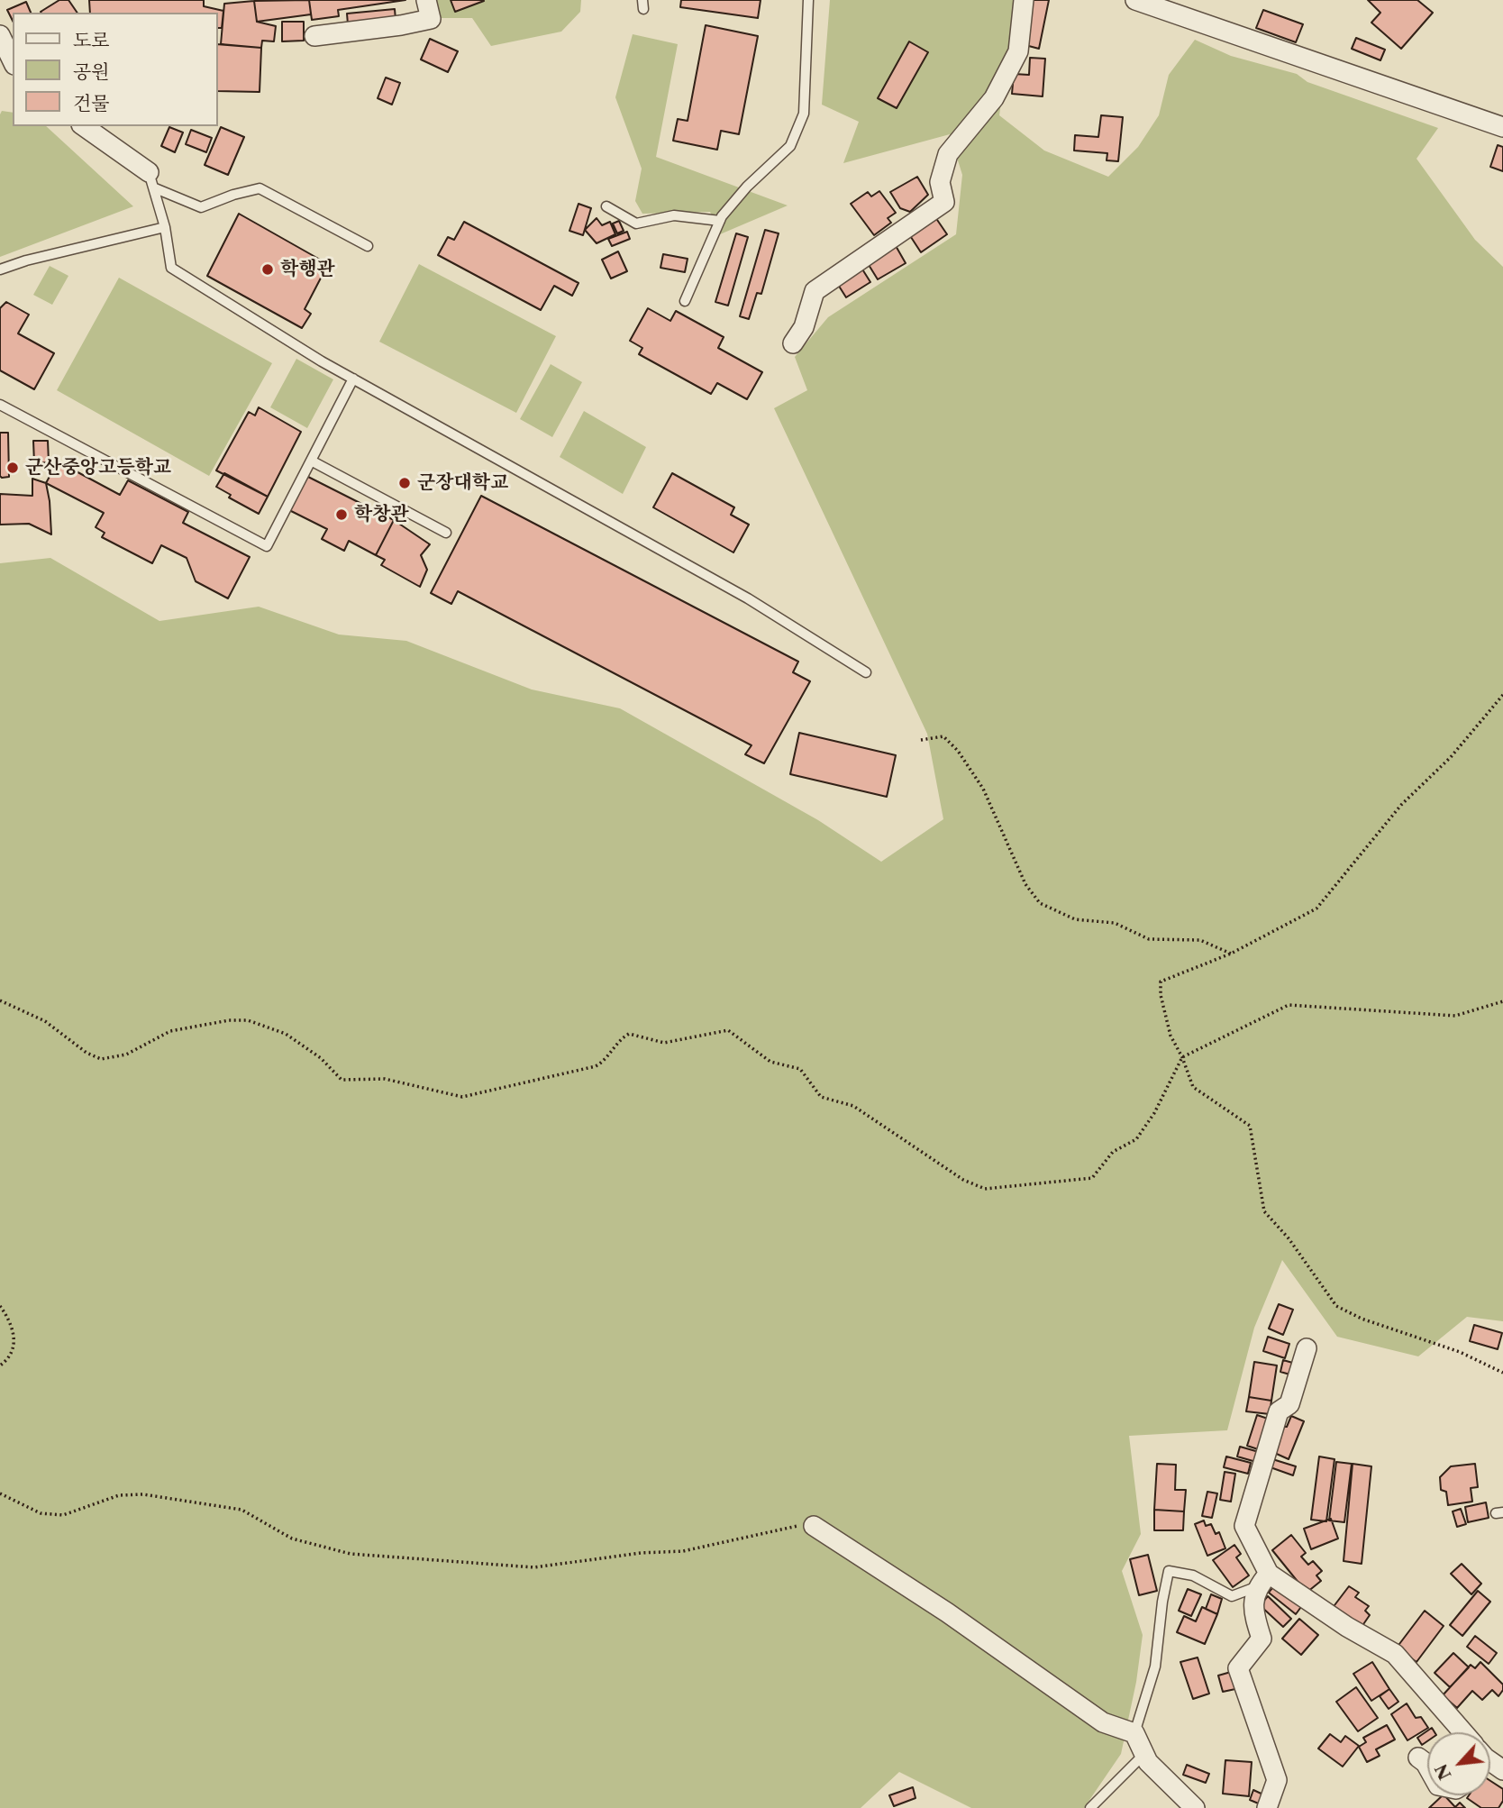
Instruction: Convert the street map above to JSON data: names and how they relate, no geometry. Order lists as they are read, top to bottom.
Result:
{
  "places": [
    "학행관",
    "군산중앙고등학교",
    "군장대학교",
    "학창관"
  ],
  "legend": ["도로", "공원", "건물"],
  "north": "bottom left"
}
